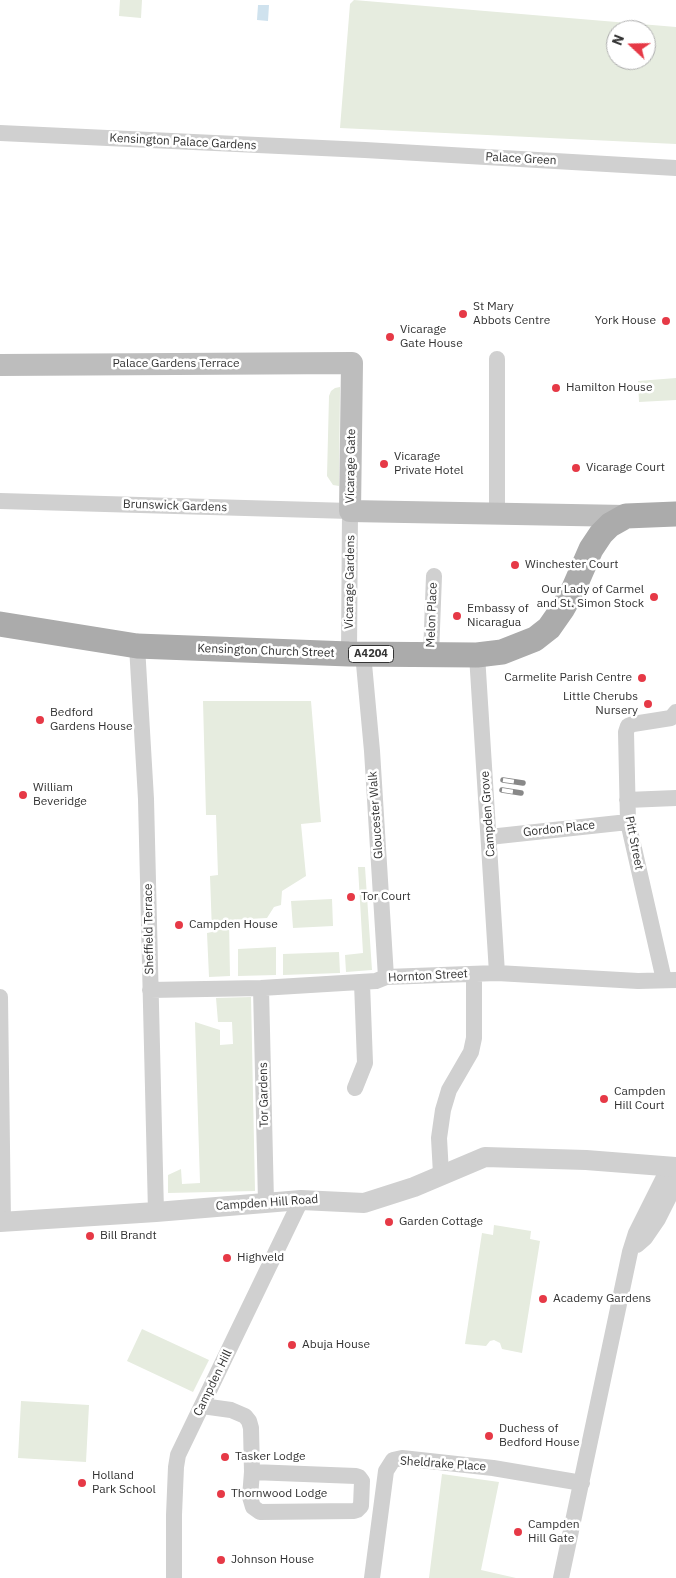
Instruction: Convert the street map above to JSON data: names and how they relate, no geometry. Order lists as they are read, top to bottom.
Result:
{
  "streets": {
    "main road": [
      "Palace Gardens Terrace",
      "Vicarage Gate",
      "Kensington Church Street",
      "A4204"
    ],
    "street": [
      "Kensington Palace Gardens",
      "Palace Green",
      "Brunswick Gardens",
      "Vicarage Gardens",
      "Melon Place",
      "Campden Grove",
      "Gloucester Walk",
      "Gordon Place",
      "Pitt Street",
      "Sheffield Terrace",
      "Hornton Street",
      "Tor Gardens",
      "Campden Hill Road",
      "Campden Hill",
      "Sheldrake Place"
    ]
  },
  "crossings": [
    ["Kensington Palace Gardens", "Palace Green"],
    ["Palace Gardens Terrace", "Vicarage Gate"],
    ["Vicarage Gate", "Brunswick Gardens"],
    ["Vicarage Gate", "Vicarage Gardens"],
    ["Vicarage Gate", "Kensington Church Street"],
    ["Brunswick Gardens", "Vicarage Gardens"],
    ["Vicarage Gardens", "Kensington Church Street"],
    ["Vicarage Gardens", "Gloucester Walk"],
    ["Melon Place", "Kensington Church Street"],
    ["Kensington Church Street", "Campden Grove"],
    ["Kensington Church Street", "Gloucester Walk"],
    ["Kensington Church Street", "Sheffield Terrace"],
    ["Campden Grove", "Gordon Place"],
    ["Campden Grove", "Hornton Street"],
    ["Gloucester Walk", "Hornton Street"],
    ["Gordon Place", "Pitt Street"],
    ["Pitt Street", "Hornton Street"],
    ["Sheffield Terrace", "Hornton Street"],
    ["Sheffield Terrace", "Campden Hill Road"],
    ["Hornton Street", "Tor Gardens"],
    ["Tor Gardens", "Campden Hill Road"],
    ["Campden Hill Road", "Campden Hill"]
  ],
  "places": [
    "St Mary Abbots Centre",
    "York House",
    "Vicarage Gate House",
    "Hamilton House",
    "Vicarage Private Hotel",
    "Vicarage Court",
    "Winchester Court",
    "Our Lady of Carmel and St. Simon Stock",
    "Embassy of Nicaragua",
    "Carmelite Parish Centre",
    "Little Cherubs Nursery",
    "Bedford Gardens House",
    "William Beveridge",
    "Tor Court",
    "Campden House",
    "Campden Hill Court",
    "Garden Cottage",
    "Bill Brandt",
    "Highveld",
    "Academy Gardens",
    "Abuja House",
    "Duchess of Bedford House",
    "Tasker Lodge",
    "Holland Park School",
    "Thornwood Lodge",
    "Campden Hill Gate",
    "Johnson House"
  ],
  "north": "left"
}
